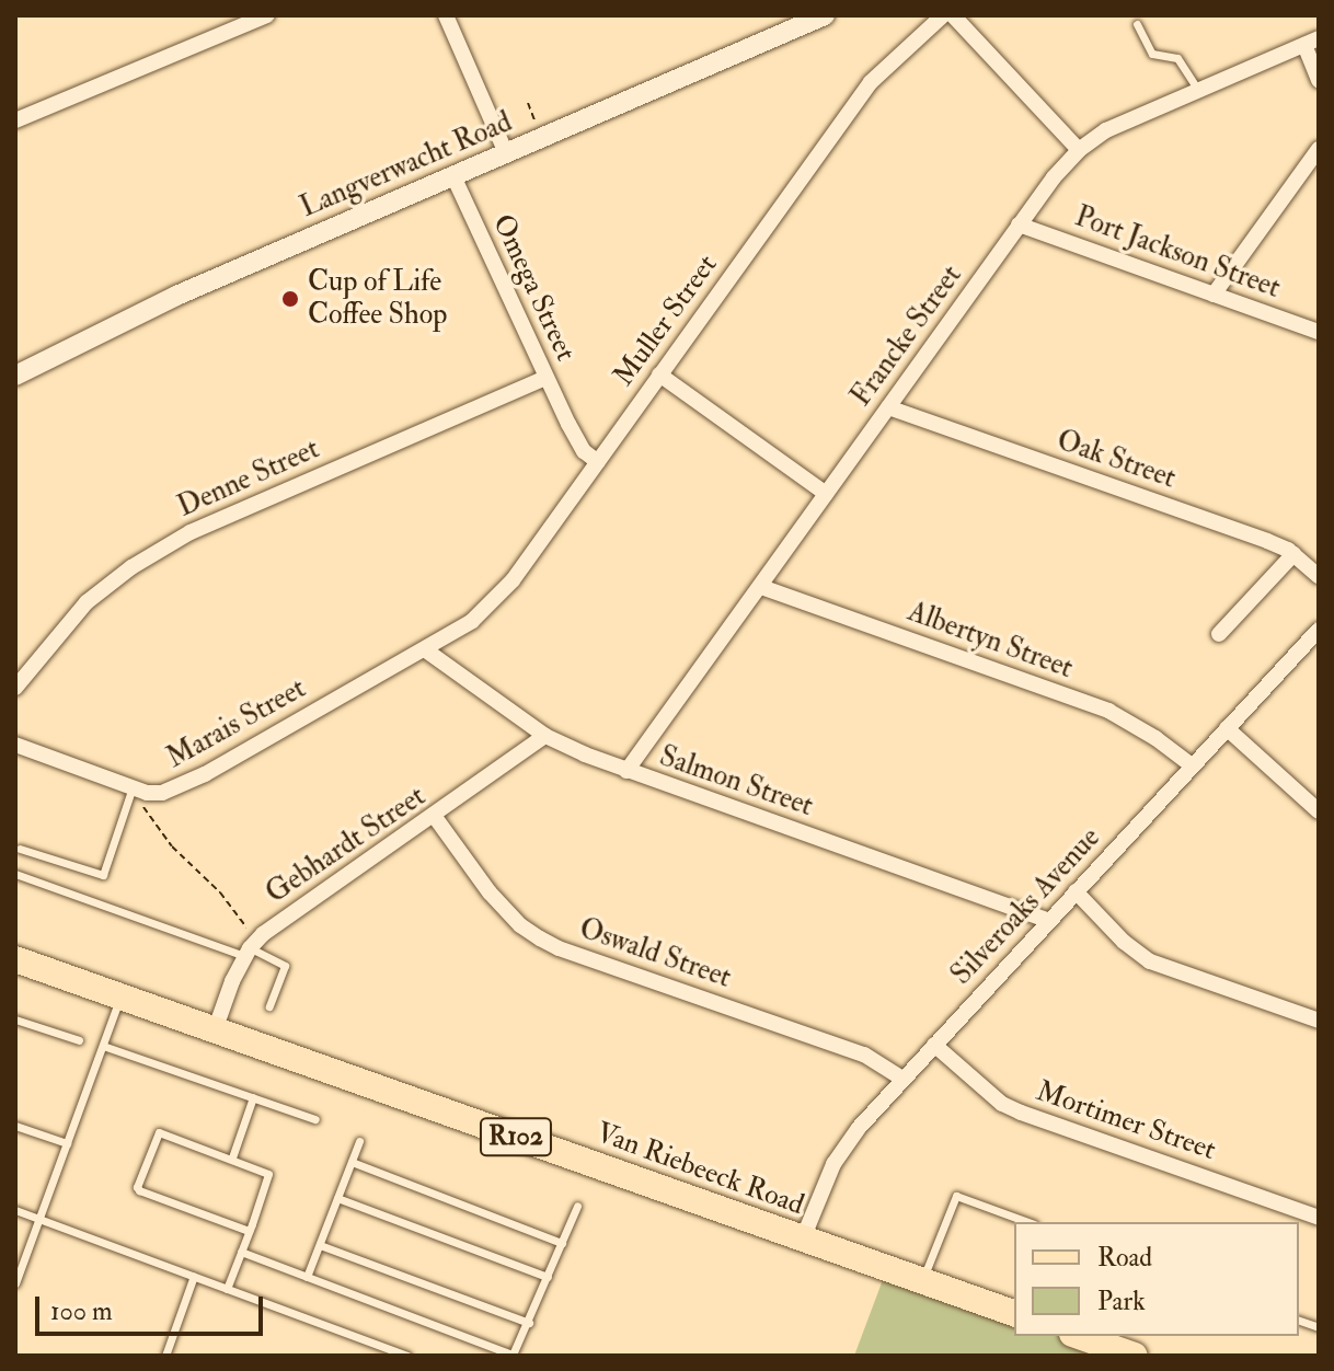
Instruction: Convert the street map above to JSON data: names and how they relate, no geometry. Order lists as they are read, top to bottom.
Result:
{
  "streets": {
    "main road": ["R102", "Van Riebeeck Road"],
    "street": [
      "Langverwacht Road",
      "Port Jackson Street",
      "Omega Street",
      "Muller Street",
      "Francke Street",
      "Oak Street",
      "Denne Street",
      "Albertyn Street",
      "Marais Street",
      "Salmon Street",
      "Gebhardt Street",
      "Silveroaks Avenue",
      "Oswald Street",
      "Mortimer Street"
    ]
  },
  "crossings": [
    ["Langverwacht Road", "Omega Street"],
    ["Port Jackson Street", "Francke Street"],
    ["Omega Street", "Muller Street"],
    ["Omega Street", "Denne Street"],
    ["Muller Street", "Marais Street"],
    ["Muller Street", "Salmon Street"],
    ["Francke Street", "Oak Street"],
    ["Francke Street", "Albertyn Street"],
    ["Francke Street", "Salmon Street"],
    ["Albertyn Street", "Silveroaks Avenue"],
    ["Marais Street", "Salmon Street"],
    ["Salmon Street", "Gebhardt Street"],
    ["Salmon Street", "Silveroaks Avenue"],
    ["Gebhardt Street", "Oswald Street"],
    ["Gebhardt Street", "Van Riebeeck Road"],
    ["Silveroaks Avenue", "Oswald Street"],
    ["Silveroaks Avenue", "Mortimer Street"],
    ["Silveroaks Avenue", "Van Riebeeck Road"]
  ],
  "places": ["Cup of Life Coffee Shop"],
  "legend": ["Road", "Park"],
  "scale_bar": "100 m"
}
